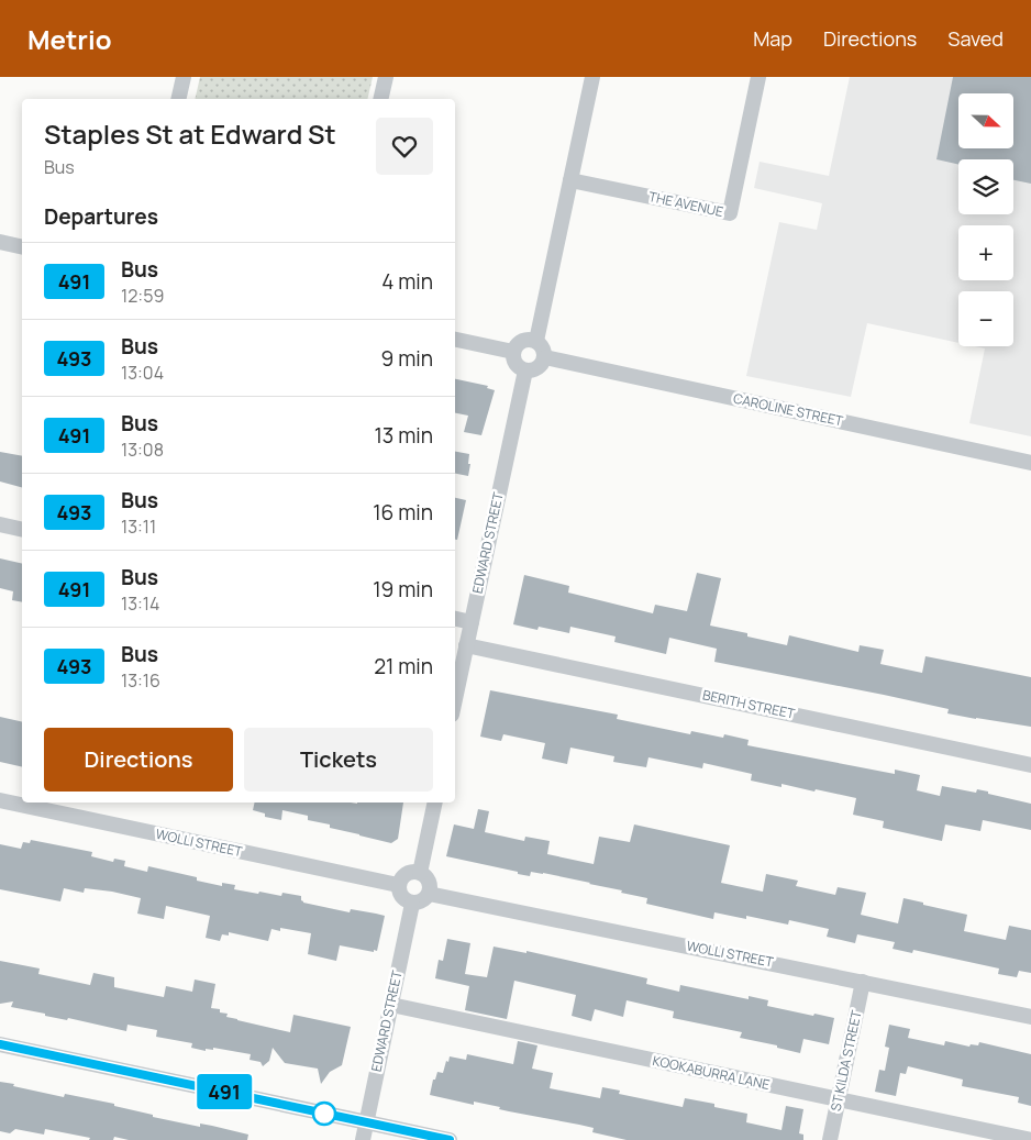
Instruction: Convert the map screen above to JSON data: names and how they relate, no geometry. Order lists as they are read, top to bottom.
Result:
{
  "streets": {
    "street": [
      "THE AVENUE",
      "CAROLINE STREET",
      "EDWARD STREET",
      "BERITH STREET",
      "WOLLI STREET",
      "ST KILDA STREET",
      "KOOKABURRA LANE"
    ]
  },
  "crossings": [
    ["CAROLINE STREET", "EDWARD STREET"],
    ["EDWARD STREET", "BERITH STREET"],
    ["EDWARD STREET", "WOLLI STREET"],
    ["EDWARD STREET", "KOOKABURRA LANE"],
    ["WOLLI STREET", "ST KILDA STREET"],
    ["ST KILDA STREET", "KOOKABURRA LANE"]
  ],
  "lines": ["bus line 491"],
  "north": "right",
  "page": {
    "header": "Metrio",
    "nav": ["Map", "Directions", "Saved"],
    "on_map": "491",
    "map_buttons": ["+", "−"],
    "heading": [
      ["Staples St at Edward St", "Bus"],
      "Departures"
    ],
    "list": [
      {
        "mark": "491",
        "name": "Bus",
        "note": "12:59",
        "value": "4 min"
      },
      {
        "mark": "493",
        "name": "Bus",
        "note": "13:04",
        "value": "9 min"
      },
      {
        "mark": "491",
        "name": "Bus",
        "note": "13:08",
        "value": "13 min"
      },
      {
        "mark": "493",
        "name": "Bus",
        "note": "13:11",
        "value": "16 min"
      },
      {
        "mark": "491",
        "name": "Bus",
        "note": "13:14",
        "value": "19 min"
      },
      {
        "mark": "493",
        "name": "Bus",
        "note": "13:16",
        "value": "21 min"
      }
    ],
    "buttons": ["Directions", "Tickets"]
  }
}
